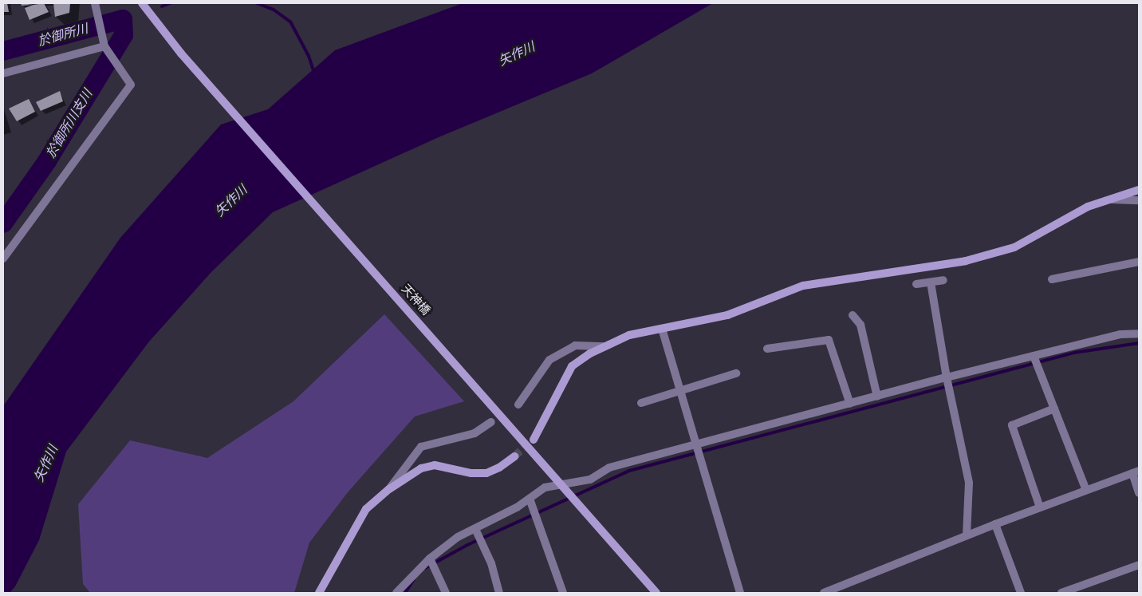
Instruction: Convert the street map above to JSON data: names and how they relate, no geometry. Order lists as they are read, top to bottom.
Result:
{
  "streets": {
    "street": ["天神橋"]
  },
  "water": ["於御所川", "矢作川", "於御所川支川"]
}
